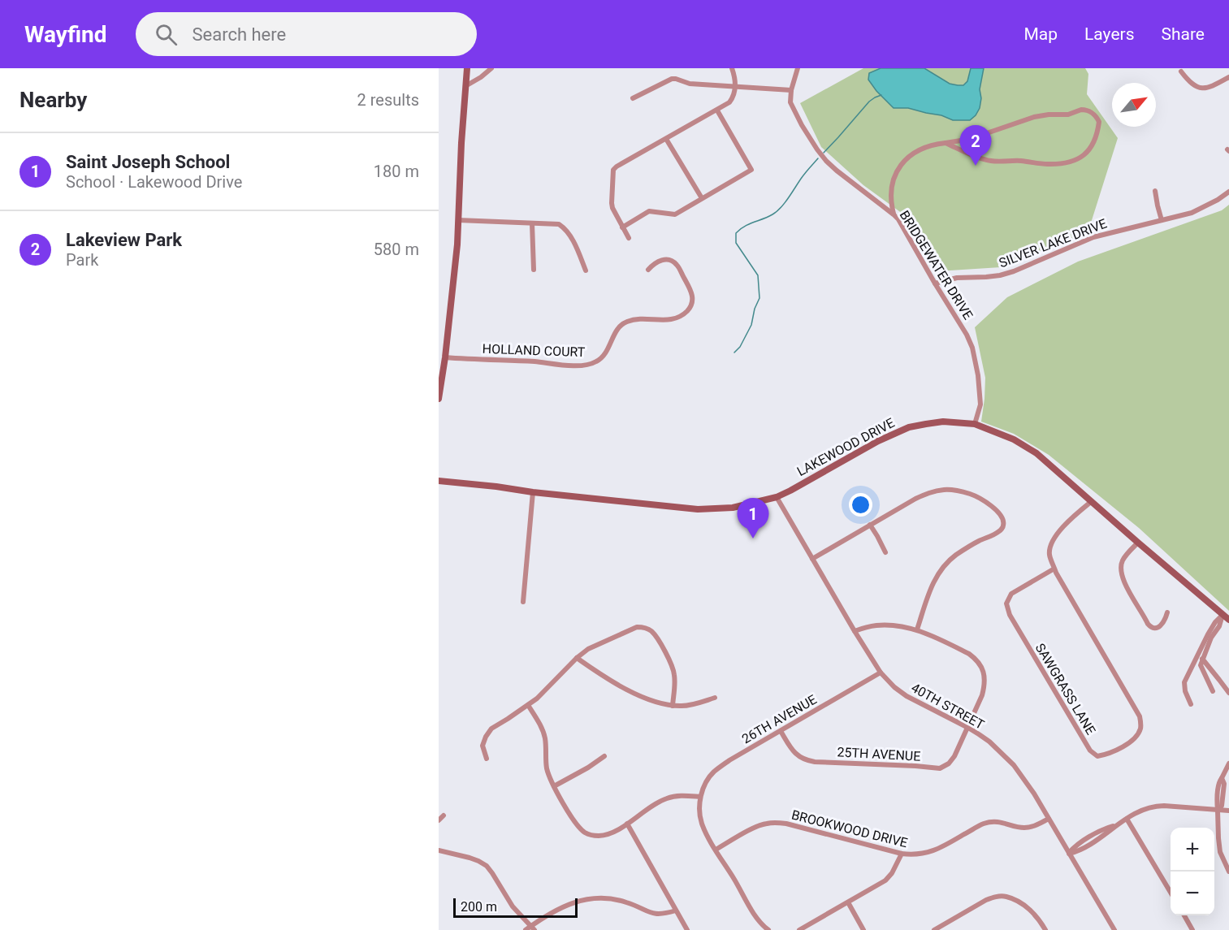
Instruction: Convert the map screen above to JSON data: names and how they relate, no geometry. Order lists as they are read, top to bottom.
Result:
{
  "streets": {
    "street": [
      "SILVER LAKE DRIVE",
      "BRIDGEWATER DRIVE",
      "HOLLAND COURT",
      "LAKEWOOD DRIVE",
      "SAWGRASS LANE",
      "40TH STREET",
      "26TH AVENUE",
      "25TH AVENUE",
      "BROOKWOOD DRIVE"
    ]
  },
  "crossings": [
    ["SILVER LAKE DRIVE", "BRIDGEWATER DRIVE"],
    ["BRIDGEWATER DRIVE", "LAKEWOOD DRIVE"],
    ["LAKEWOOD DRIVE", "SAWGRASS LANE"],
    ["LAKEWOOD DRIVE", "40TH STREET"],
    ["40TH STREET", "26TH AVENUE"],
    ["40TH STREET", "25TH AVENUE"],
    ["40TH STREET", "BROOKWOOD DRIVE"],
    ["26TH AVENUE", "25TH AVENUE"]
  ],
  "scale_bar": "200 m",
  "north": "top right",
  "page": {
    "header": "Wayfind",
    "search": "Search here",
    "nav": ["Map", "Layers", "Share"],
    "heading": ["Nearby", "2 results"],
    "pins": ["2", "1"],
    "list": [
      {
        "mark": "1",
        "name": "Saint Joseph School",
        "note": "School · Lakewood Drive",
        "value": "180 m"
      },
      {
        "mark": "2",
        "name": "Lakeview Park",
        "note": "Park",
        "value": "580 m"
      }
    ],
    "map_buttons": ["+", "−"],
    "scale": "200 m"
  }
}
